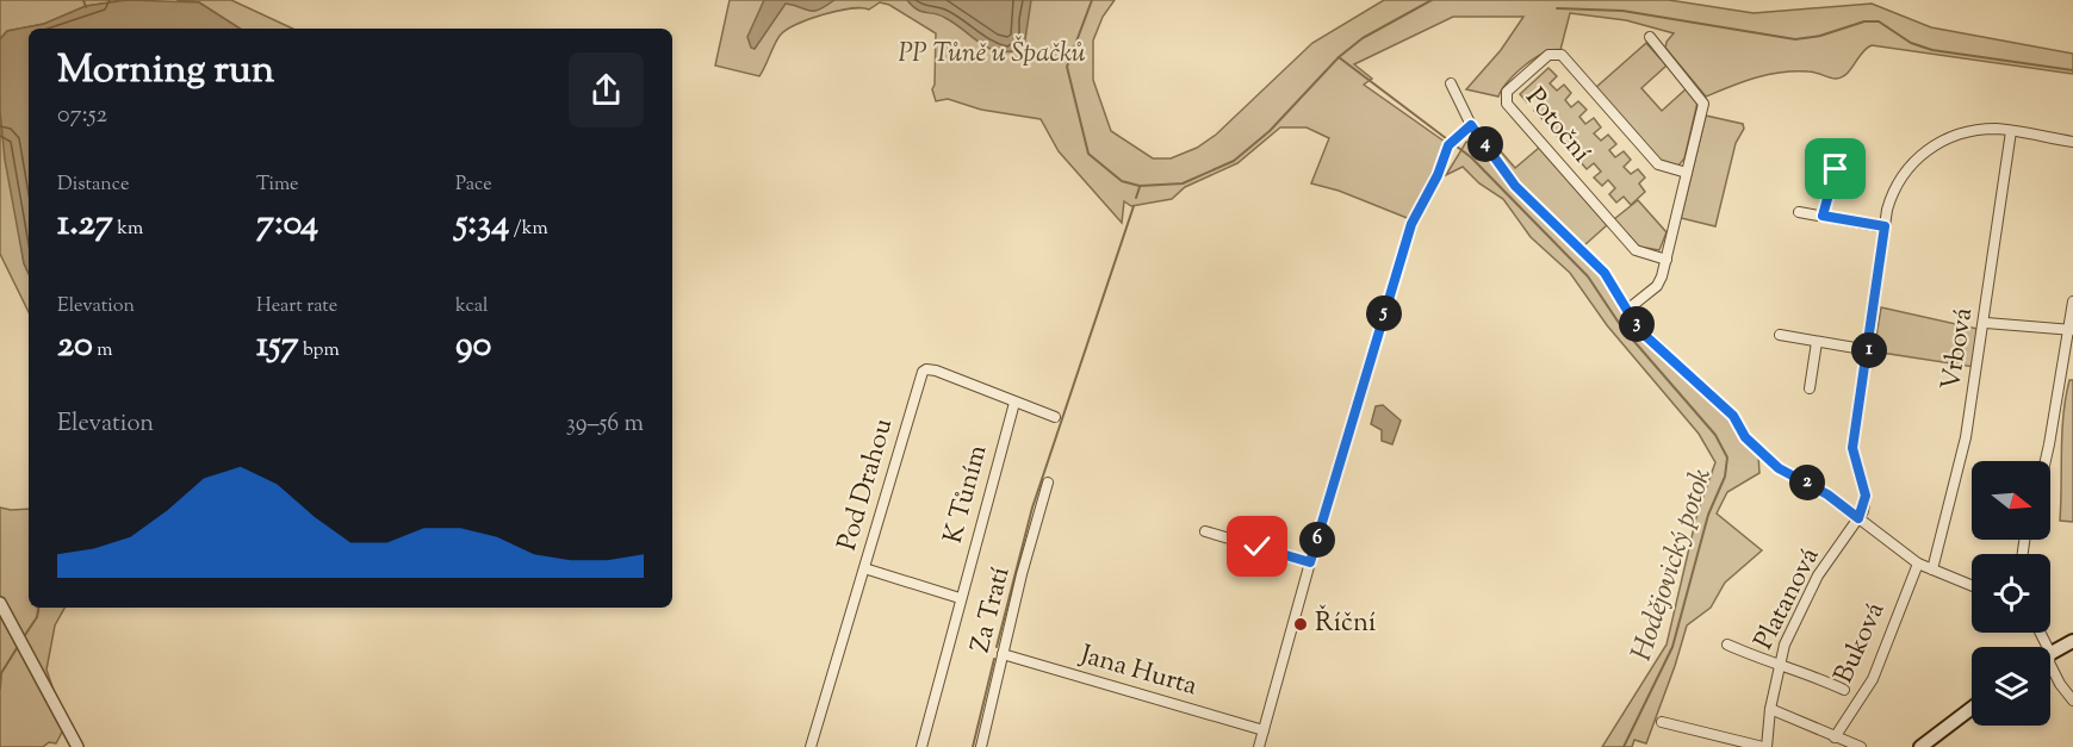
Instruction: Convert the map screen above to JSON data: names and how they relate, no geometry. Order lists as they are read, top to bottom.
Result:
{
  "streets": {
    "street": [
      "Potoční",
      "Vrbová",
      "Pod Drahou",
      "K Tůním",
      "Platanová",
      "Za Tratí",
      "Buková",
      "Jana Hurta"
    ]
  },
  "crossings": [
    ["Pod Drahou", "K Tůním"],
    ["Za Tratí", "Jana Hurta"]
  ],
  "water": ["Hodějovický potok"],
  "parks": ["PP Tůně u Špačků"],
  "places": ["Říční"],
  "north": "right",
  "page": {
    "heading": ["Morning run", "07:52"],
    "pins": [
      "4",
      "5",
      "3",
      "1",
      "2",
      "6"
    ],
    "stats": [
      ["Distance", "1.27 km"],
      ["Time", "7:04"],
      ["Pace", "5:34 /km"],
      ["Elevation", "20 m"],
      ["Heart rate", "157 bpm"],
      ["kcal", "90"]
    ],
    "chart": ["Elevation", "39–56 m"]
  }
}
